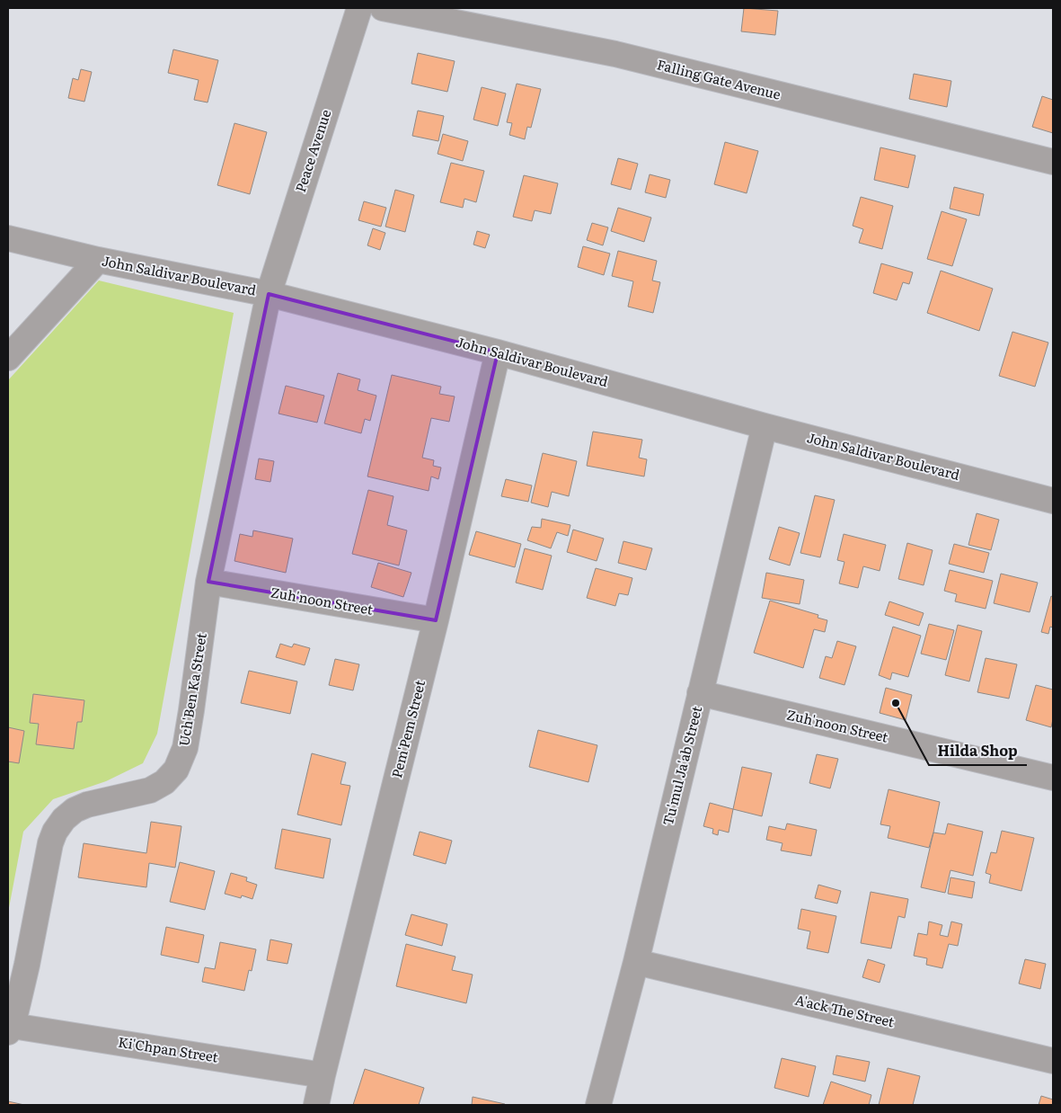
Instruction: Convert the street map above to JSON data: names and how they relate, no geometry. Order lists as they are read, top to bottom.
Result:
{
  "streets": {
    "street": [
      "Falling Gate Avenue",
      "Peace Avenue",
      "John Saldivar Boulevard",
      "Zuh'noon Street",
      "Uch'Ben Ka Street",
      "Pem'Pem Street",
      "Tu'mul Ja'ab Street",
      "A'ack The Street",
      "Ki'Chpan Street"
    ]
  },
  "crossings": [
    ["Peace Avenue", "John Saldivar Boulevard"],
    ["Peace Avenue", "Uch'Ben Ka Street"],
    ["John Saldivar Boulevard", "Uch'Ben Ka Street"],
    ["John Saldivar Boulevard", "Pem'Pem Street"],
    ["John Saldivar Boulevard", "Tu'mul Ja'ab Street"],
    ["Zuh'noon Street", "Uch'Ben Ka Street"],
    ["Zuh'noon Street", "Pem'Pem Street"],
    ["Zuh'noon Street", "Tu'mul Ja'ab Street"],
    ["Uch'Ben Ka Street", "Ki'Chpan Street"],
    ["Pem'Pem Street", "Ki'Chpan Street"],
    ["Tu'mul Ja'ab Street", "A'ack The Street"]
  ],
  "places": ["Hilda Shop"]
}
